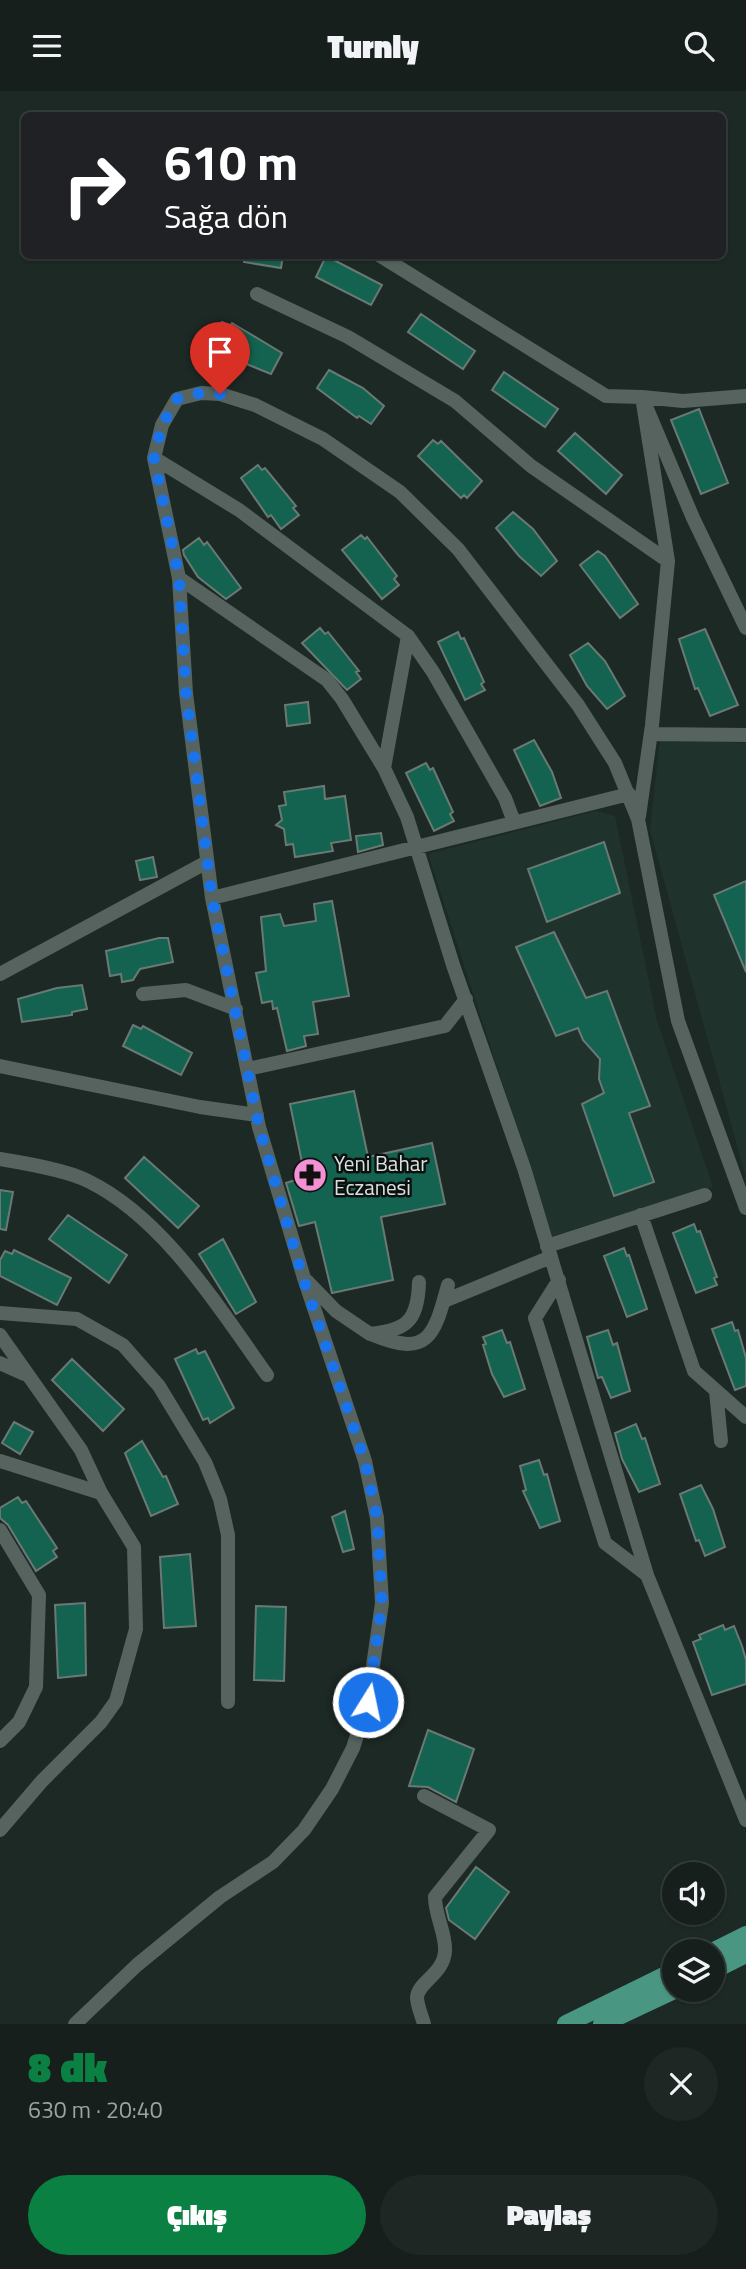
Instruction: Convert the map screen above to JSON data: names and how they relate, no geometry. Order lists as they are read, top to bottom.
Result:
{
  "places": {
    "pharmacy": ["Yeni Bahar Eczanesi"]
  },
  "page": {
    "header": "Turnly",
    "turn": ["610 m", "Sağa dön"],
    "heading": ["8 dk", "630 m · 20:40"],
    "buttons": ["Çıkış", "Paylaş"]
  }
}
